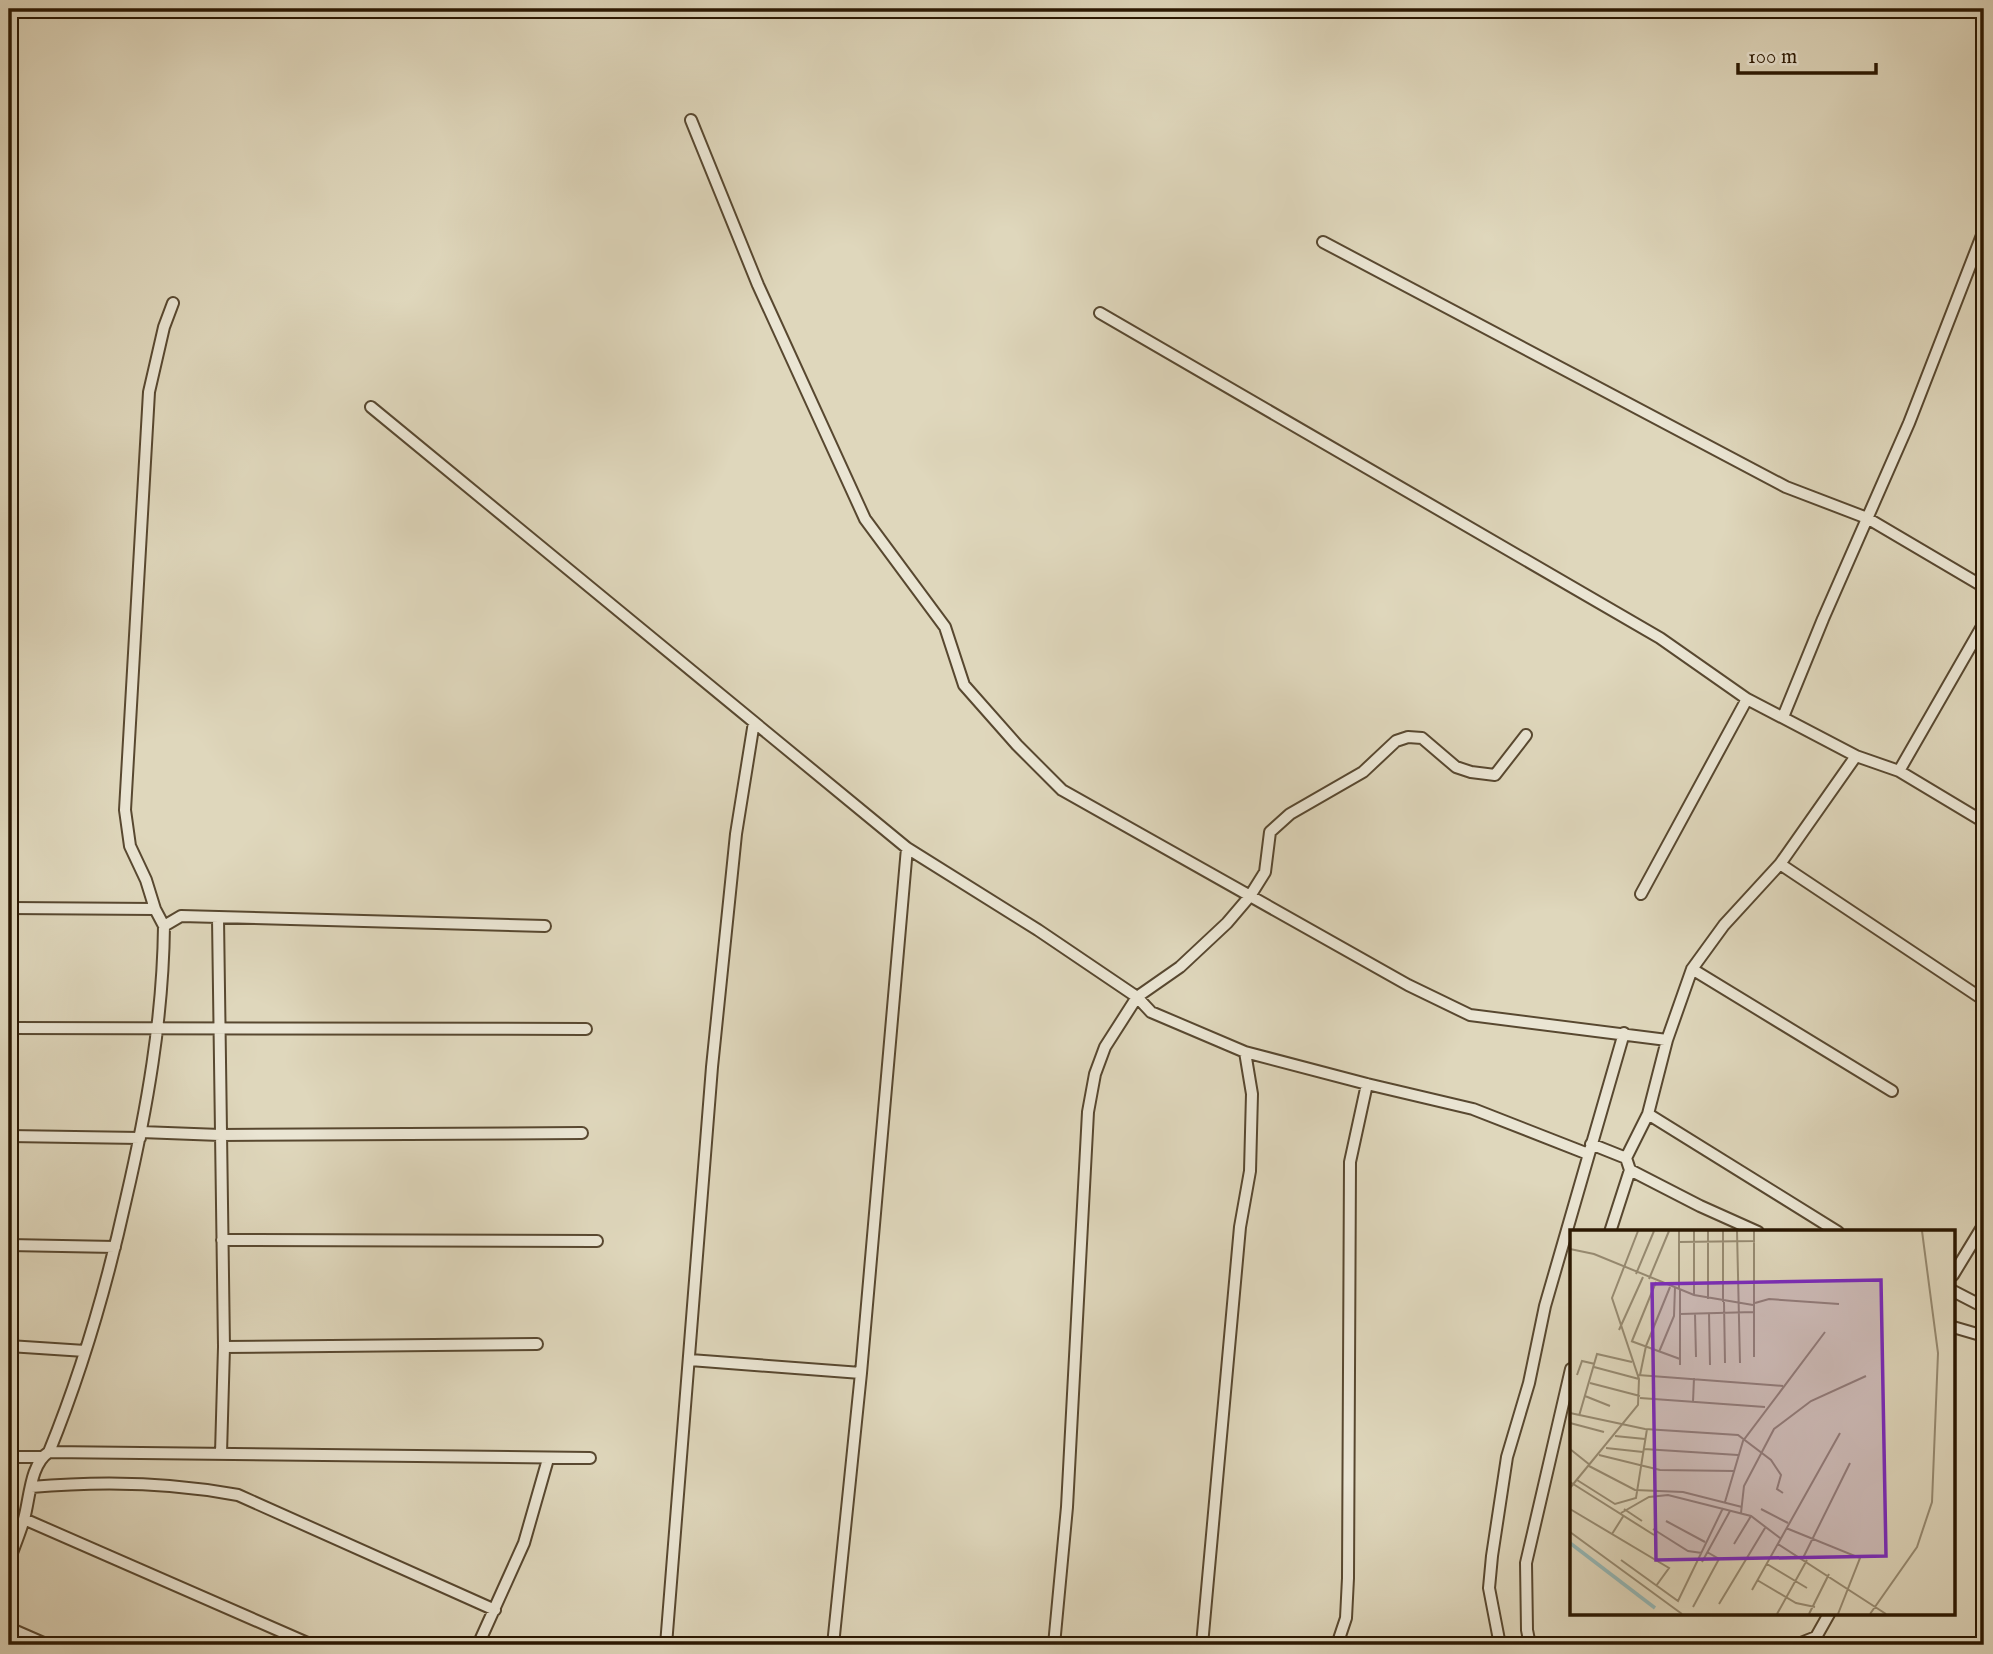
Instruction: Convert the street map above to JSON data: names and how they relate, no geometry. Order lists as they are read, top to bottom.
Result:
{
  "scale_bar": "100 m"
}
